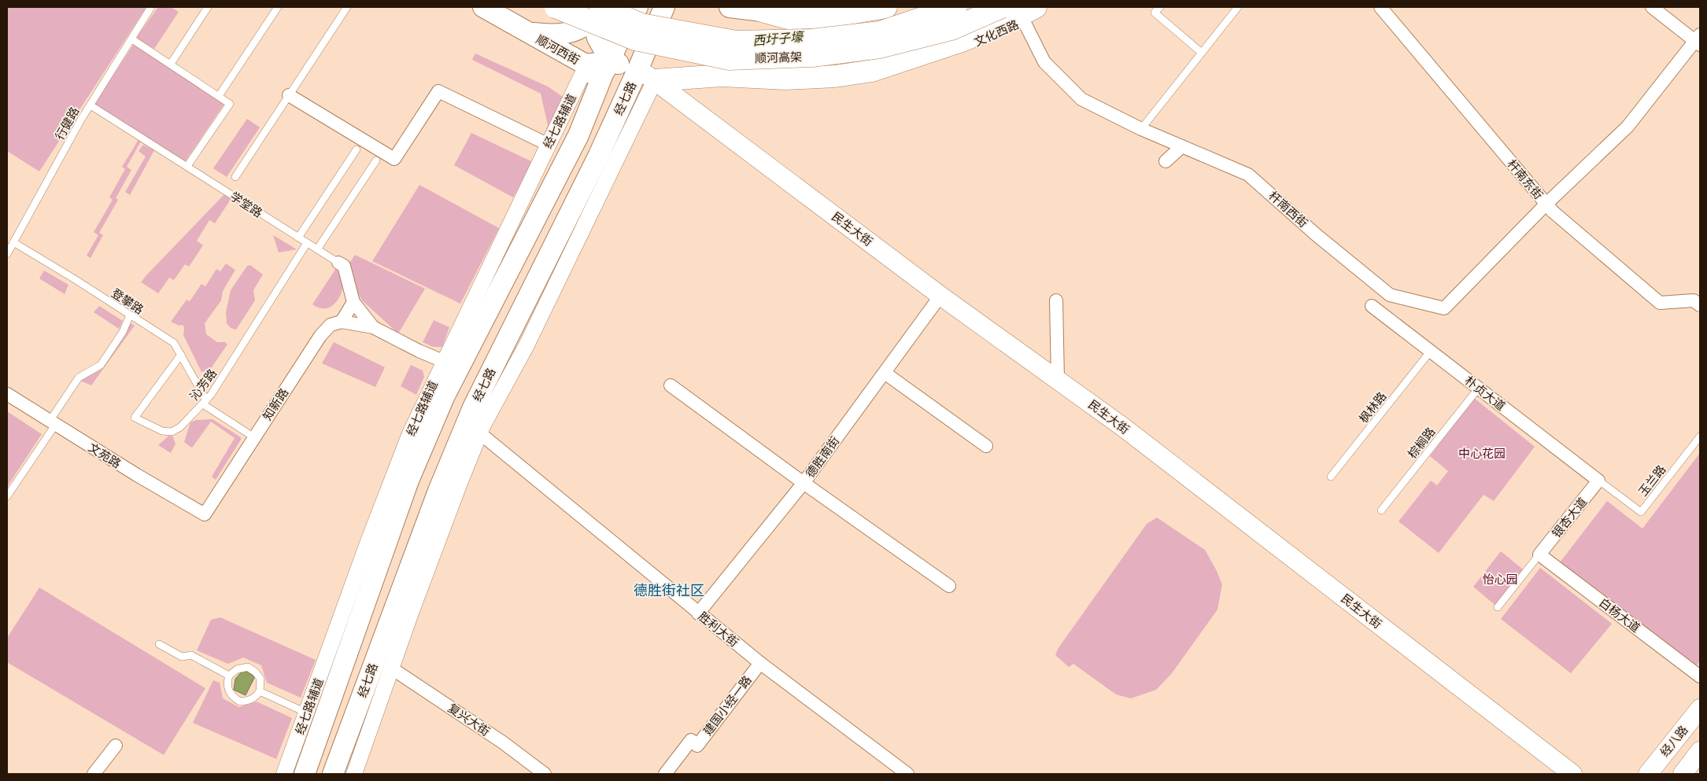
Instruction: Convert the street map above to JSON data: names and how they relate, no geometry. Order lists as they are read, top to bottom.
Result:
{
  "streets": {
    "highway": ["顺河高架"],
    "main road": [
      "顺河西街",
      "经七路",
      "民生大街",
      "经八路"
    ],
    "street": [
      "文化西路",
      "经七路辅道",
      "杆南东街",
      "学堂路",
      "杆南西街",
      "朴贞大道",
      "知新路",
      "文苑路",
      "德胜南街",
      "银杏大道",
      "白杨大道",
      "胜利大街",
      "建国小经一路",
      "复兴大街"
    ],
    "lane": [
      "行健路",
      "登攀路",
      "沁芳路",
      "枫林路",
      "棕榈路",
      "玉兰路"
    ]
  },
  "crossings": [
    ["文化西路", "杆南西街"],
    ["顺河西街", "经七路"],
    ["顺河西街", "经七路辅道"],
    ["顺河西街", "民生大街"],
    ["经七路", "民生大街"],
    ["经七路辅道", "学堂路"],
    ["行健路", "学堂路"],
    ["行健路", "登攀路"],
    ["杆南东街", "杆南西街"],
    ["学堂路", "沁芳路"],
    ["学堂路", "知新路"],
    ["民生大街", "德胜南街"],
    ["登攀路", "沁芳路"],
    ["登攀路", "知新路"],
    ["朴贞大道", "枫林路"],
    ["朴贞大道", "棕榈路"],
    ["朴贞大道", "玉兰路"],
    ["朴贞大道", "银杏大道"],
    ["知新路", "文苑路"],
    ["德胜南街", "胜利大街"],
    ["玉兰路", "银杏大道"],
    ["银杏大道", "白杨大道"],
    ["胜利大街", "建国小经一路"]
  ],
  "districts": ["德胜街社区"],
  "water": ["西圩子壕"],
  "parks": ["中心花园", "怡心园"]
}
